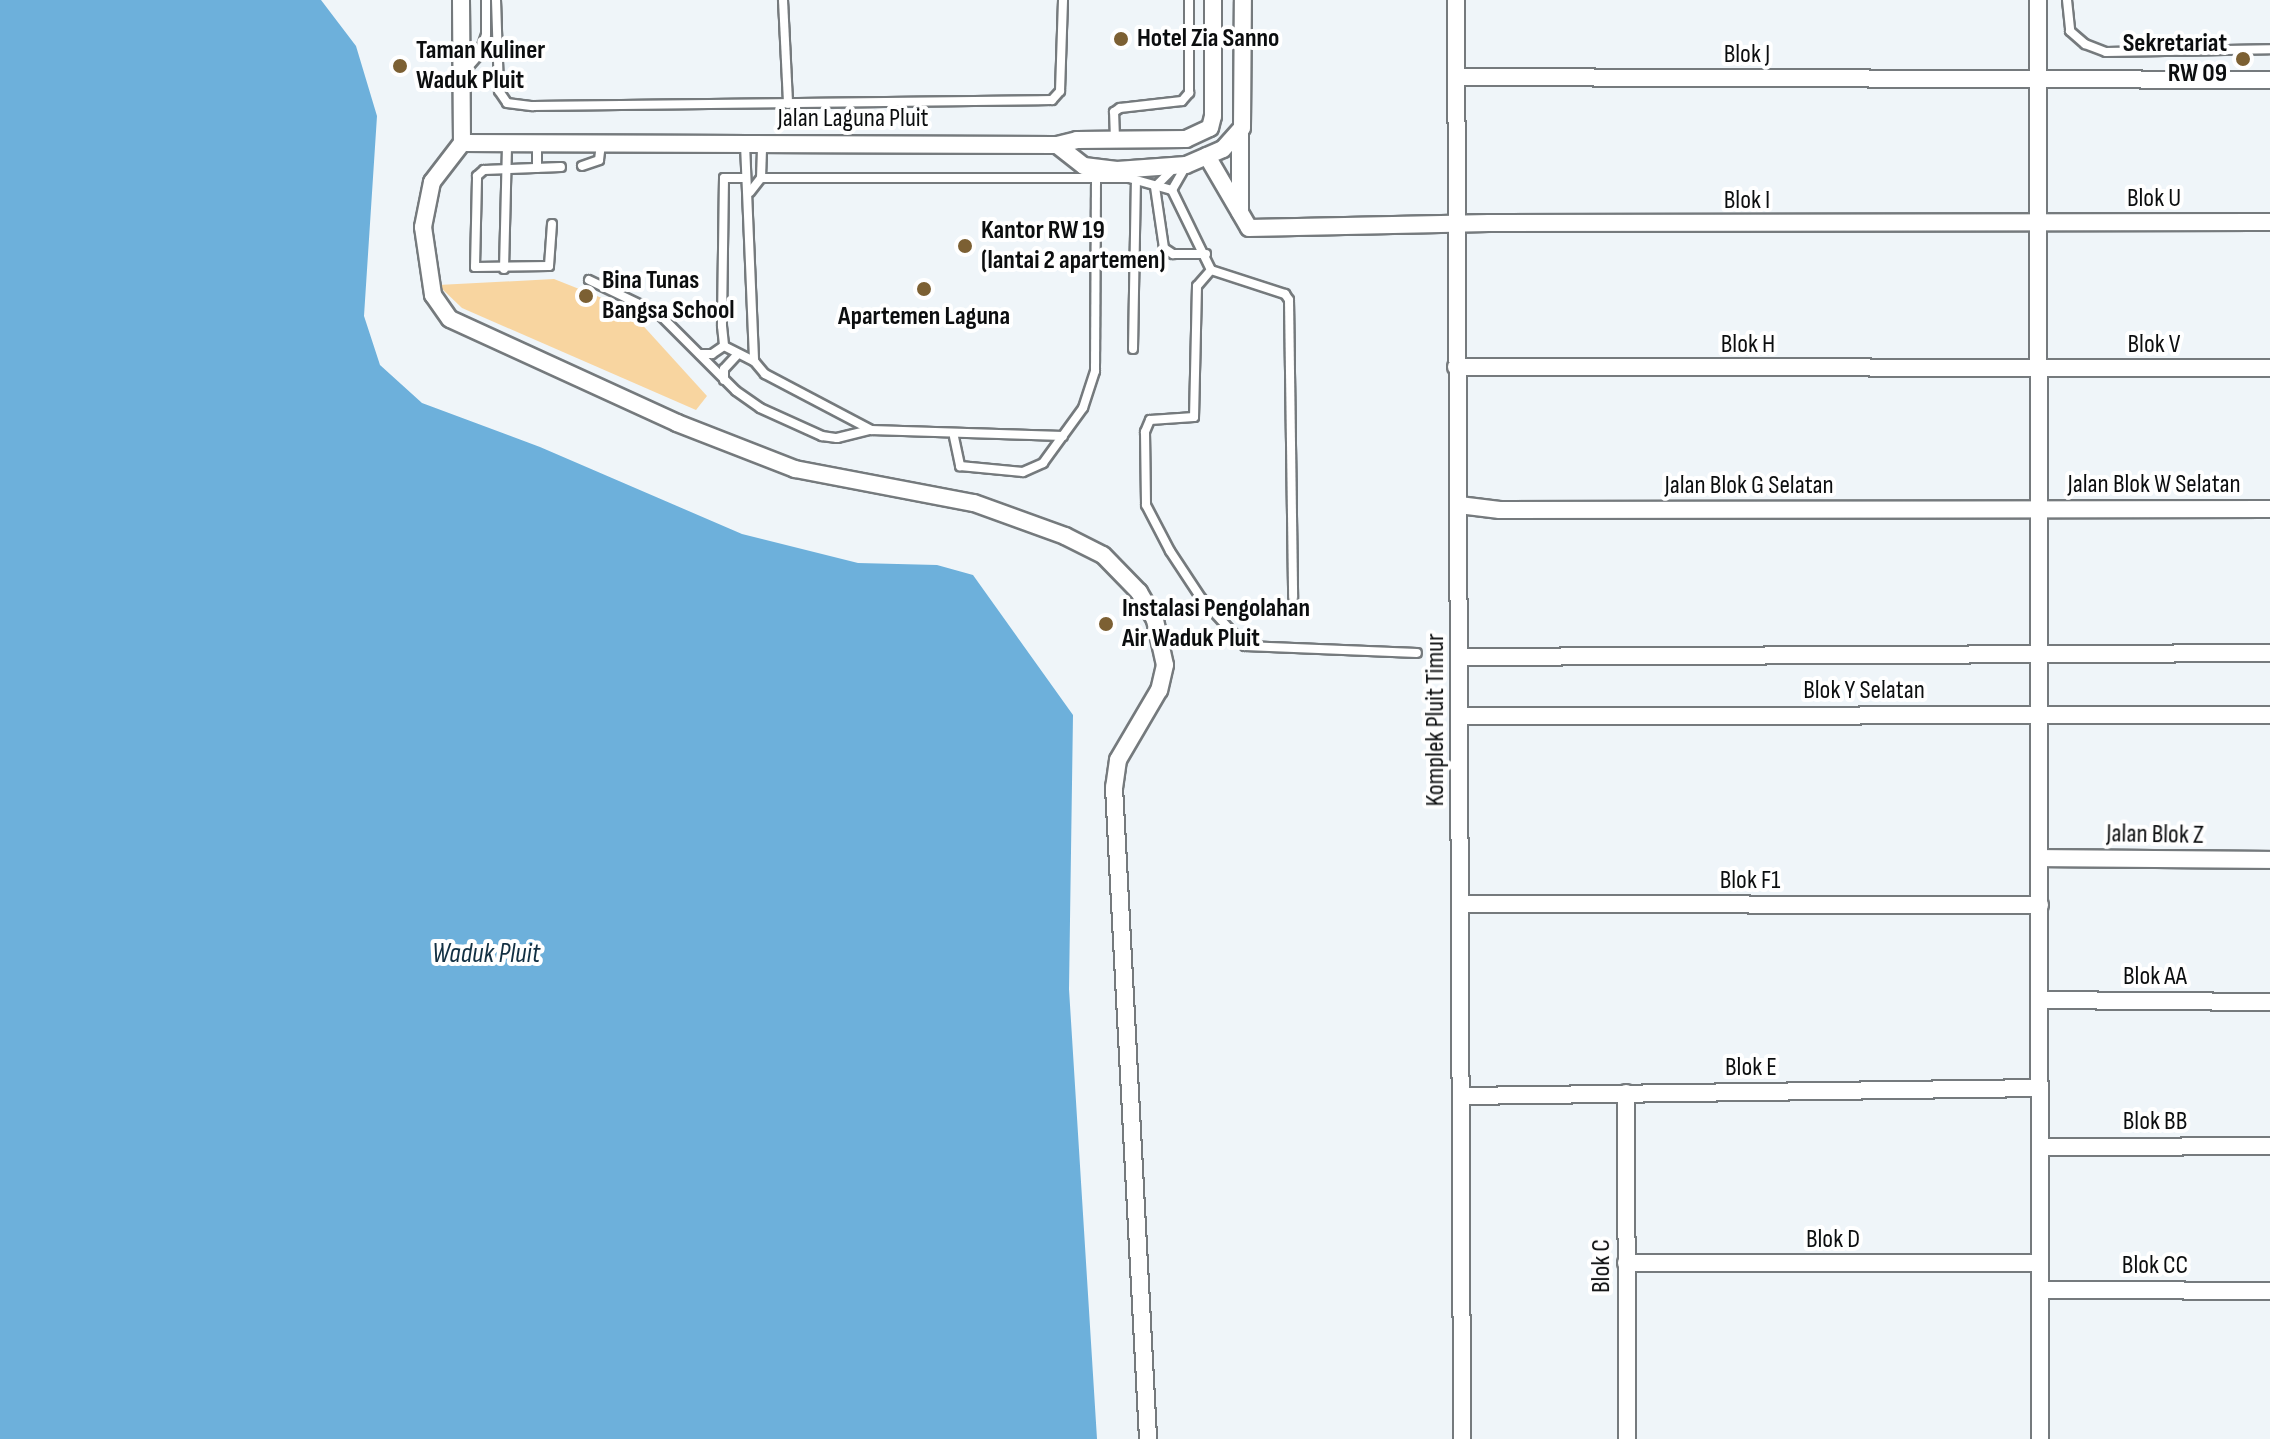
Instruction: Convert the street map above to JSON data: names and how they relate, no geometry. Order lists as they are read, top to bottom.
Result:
{
  "streets": {
    "street": [
      "Blok J",
      "Jalan Laguna Pluit",
      "Blok U",
      "Blok I",
      "Blok H",
      "Blok V",
      "Jalan Blok W Selatan",
      "Jalan Blok G Selatan",
      "Blok Y Selatan",
      "Komplek Pluit Timur",
      "Jalan Blok Z",
      "Blok F1",
      "Blok AA",
      "Blok E",
      "Blok BB",
      "Blok D",
      "Blok C",
      "Blok CC"
    ]
  },
  "crossings": [
    ["Blok J", "Komplek Pluit Timur"],
    ["Blok U", "Blok I"],
    ["Blok I", "Komplek Pluit Timur"],
    ["Blok H", "Blok V"],
    ["Blok H", "Komplek Pluit Timur"],
    ["Jalan Blok W Selatan", "Jalan Blok G Selatan"],
    ["Jalan Blok G Selatan", "Komplek Pluit Timur"],
    ["Blok Y Selatan", "Komplek Pluit Timur"],
    ["Komplek Pluit Timur", "Blok F1"],
    ["Komplek Pluit Timur", "Blok E"],
    ["Blok E", "Blok C"],
    ["Blok D", "Blok C"]
  ],
  "water": ["Waduk Pluit"],
  "places": [
    "Hotel Zia Sanno",
    "Sekretariat RW 09",
    "Taman Kuliner Waduk Pluit",
    "Kantor RW 19 (lantai 2 apartemen)",
    "Apartemen Laguna",
    "Bina Tunas Bangsa School",
    "Instalasi Pengolahan Air Waduk Pluit"
  ]
}
